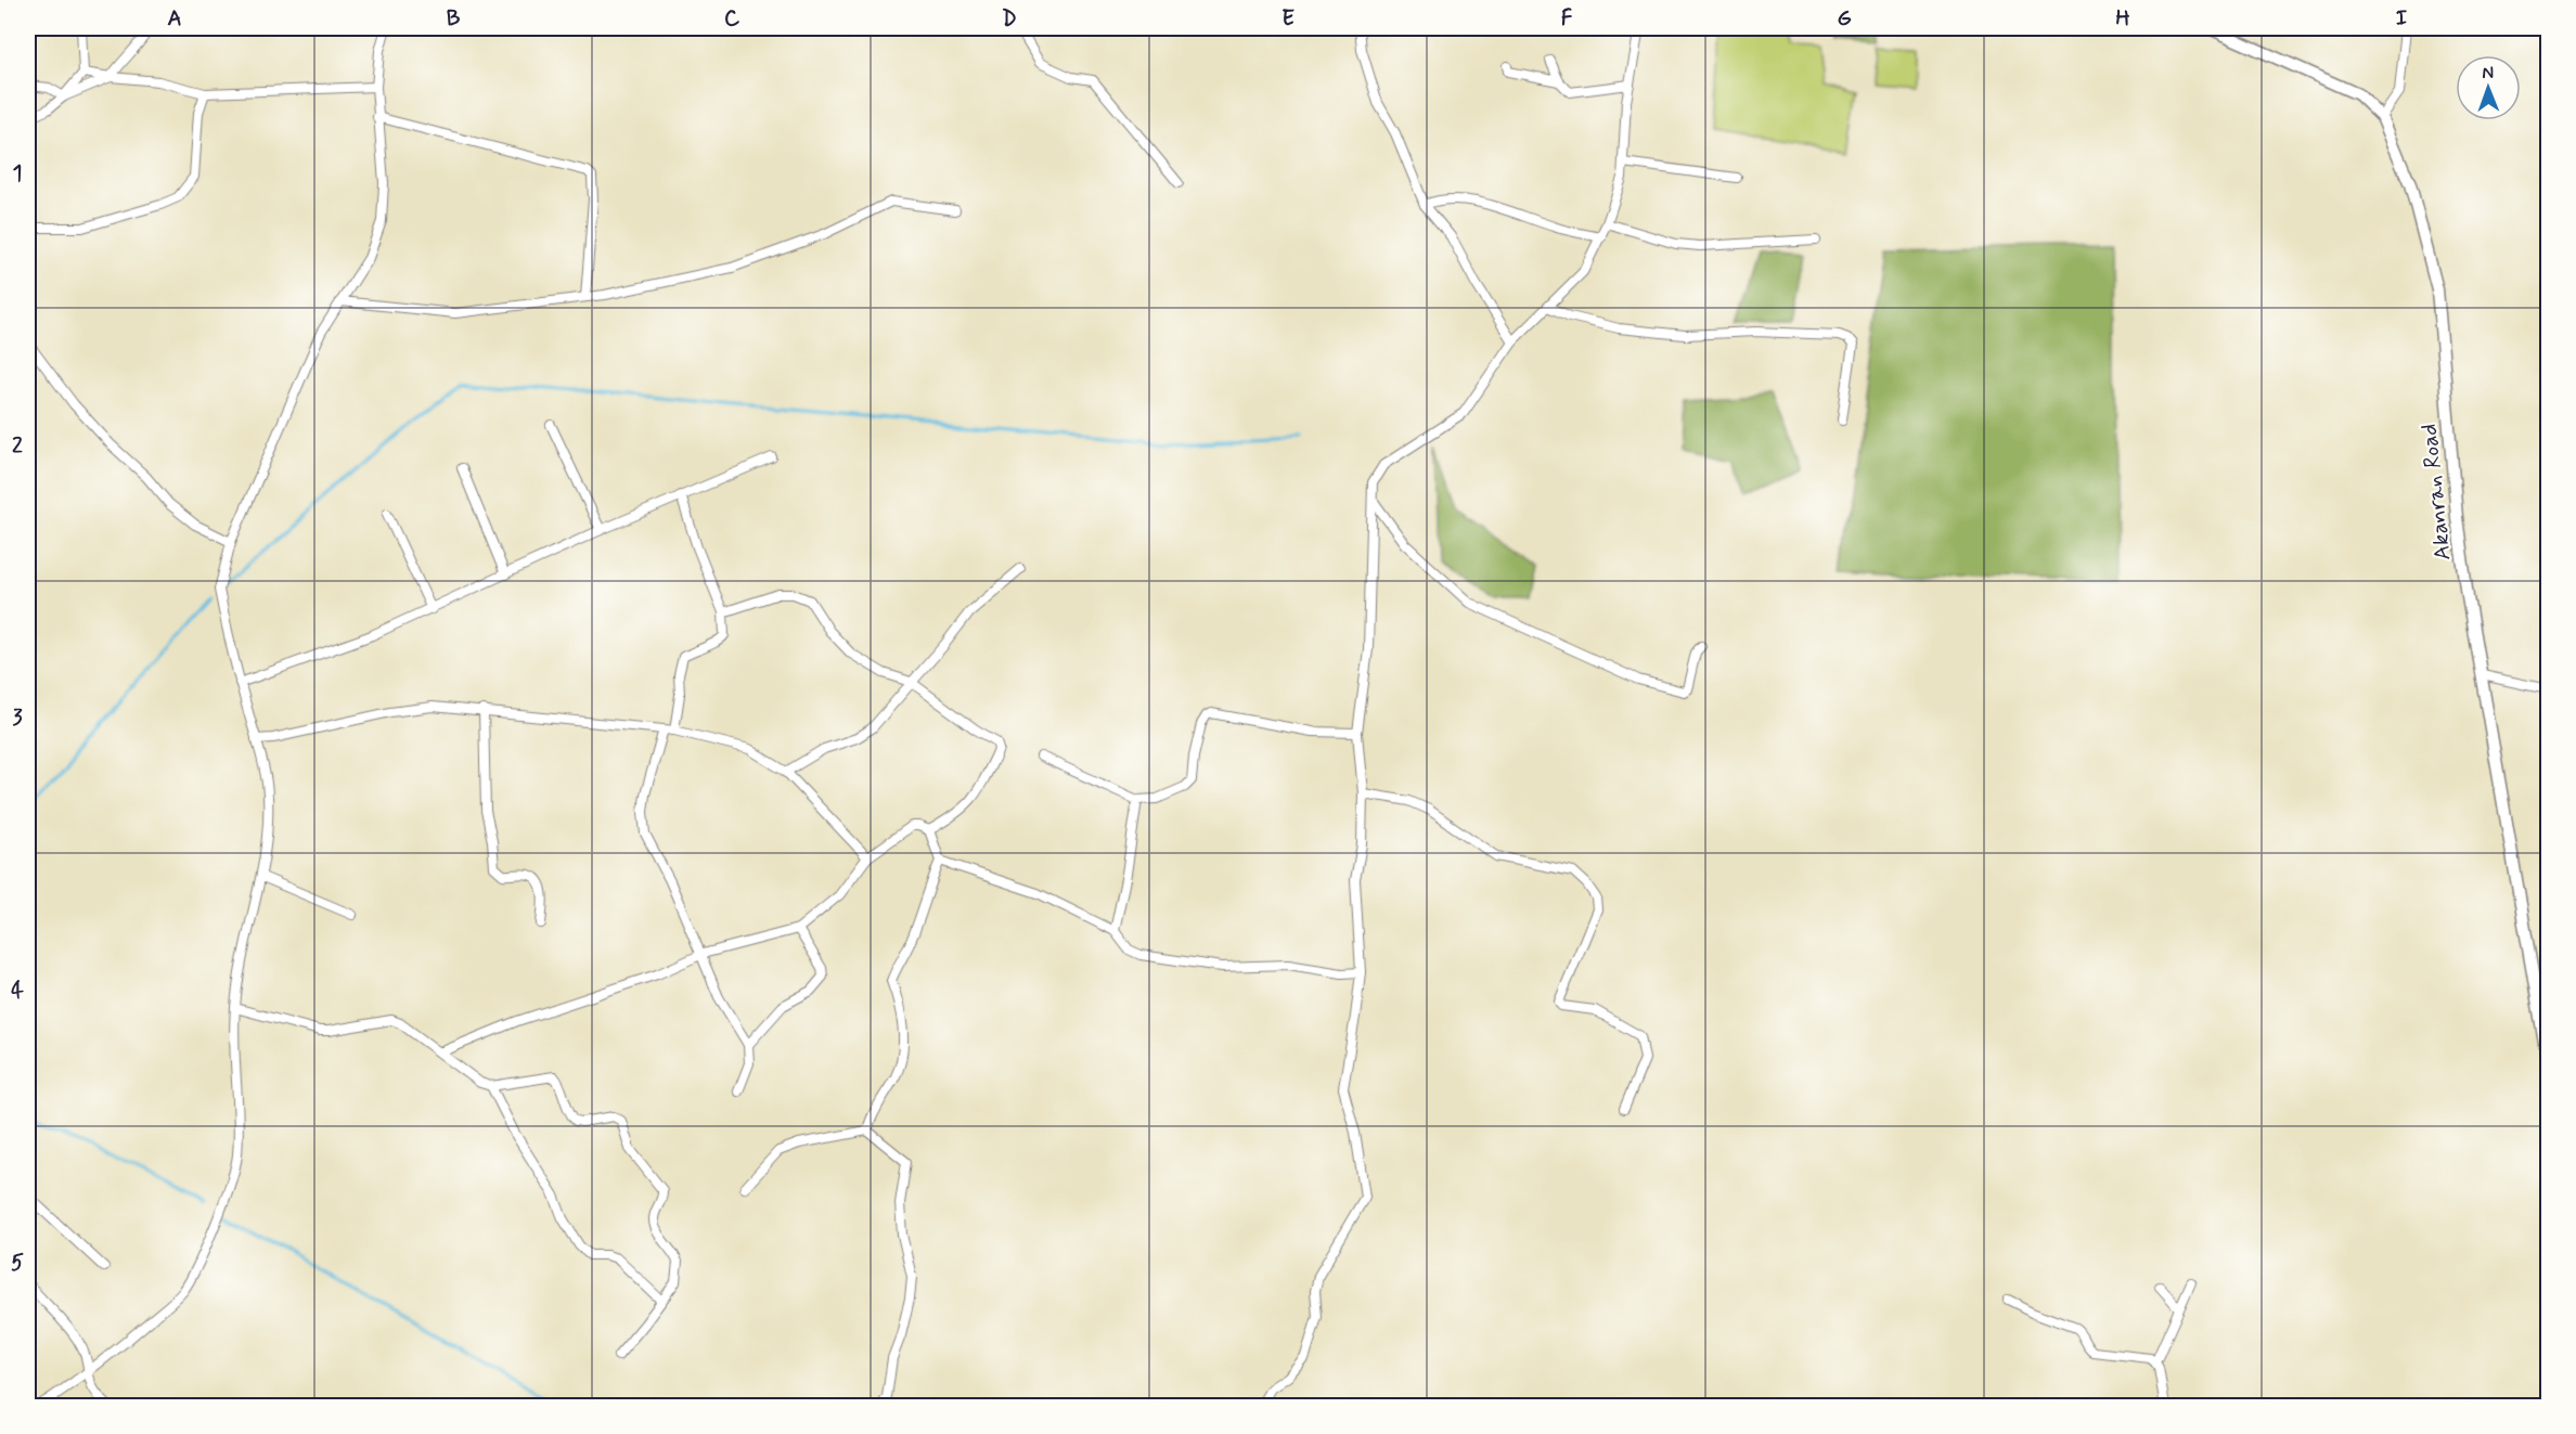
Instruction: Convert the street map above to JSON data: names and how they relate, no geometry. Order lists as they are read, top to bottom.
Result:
{
  "streets": {
    "main road": ["Akanran Road"]
  },
  "north": "top",
  "grid": {
    "columns": [
      "A",
      "B",
      "C",
      "D",
      "E",
      "F",
      "G",
      "H",
      "I"
    ],
    "rows": [
      "1",
      "2",
      "3",
      "4",
      "5"
    ]
  }
}
